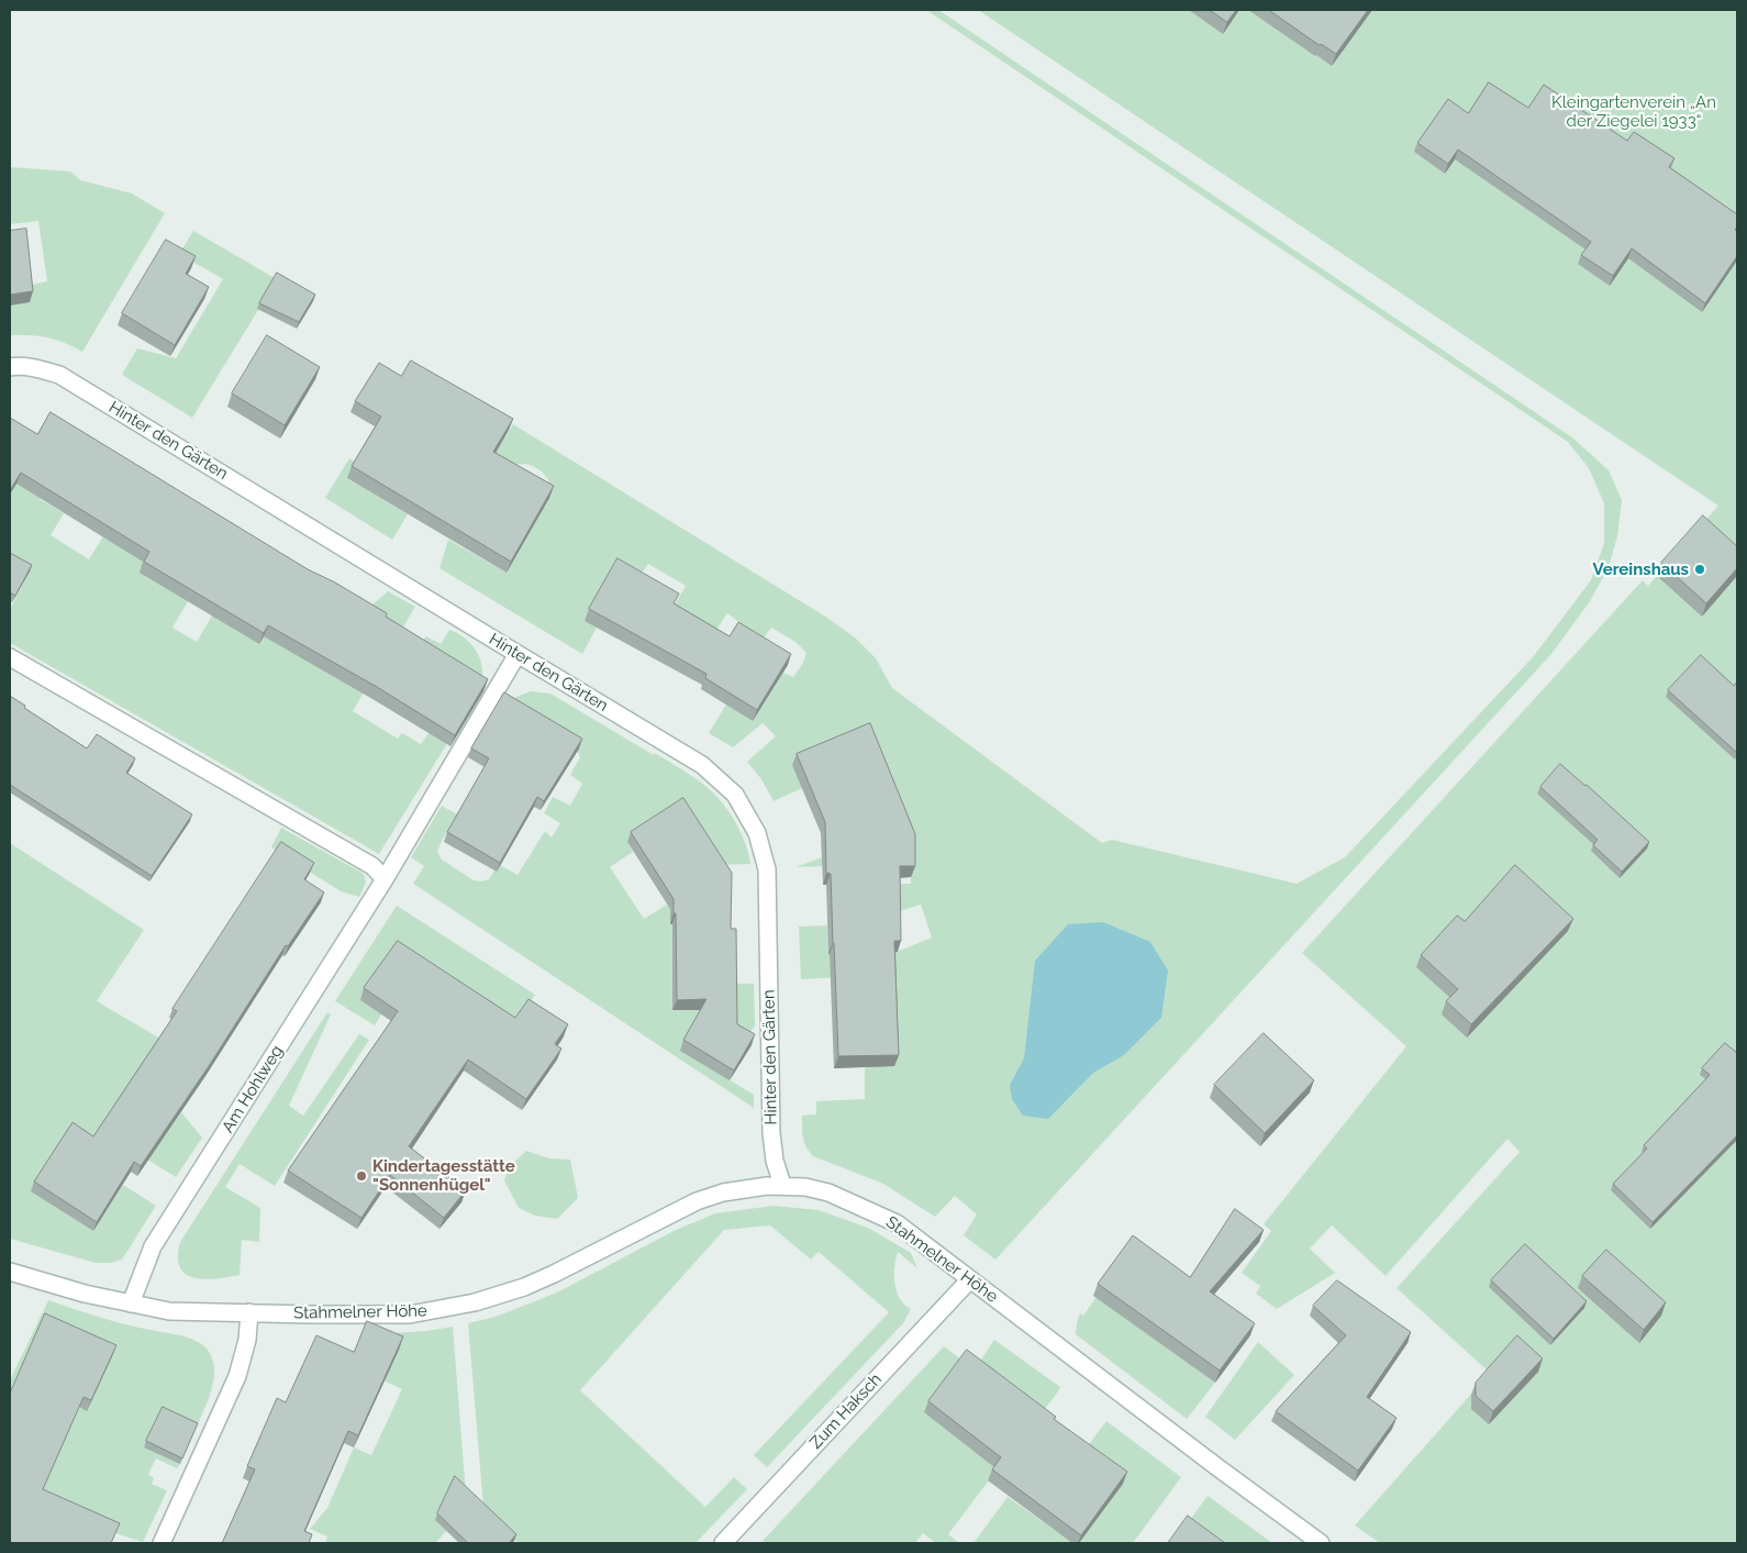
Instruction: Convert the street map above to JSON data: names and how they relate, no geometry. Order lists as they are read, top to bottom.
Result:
{
  "streets": {
    "street": [
      "Hinter den Gärten",
      "Am Hohlweg",
      "Stahmelner Höhe",
      "Zum Haksch"
    ]
  },
  "crossings": [
    ["Hinter den Gärten", "Am Hohlweg"],
    ["Hinter den Gärten", "Stahmelner Höhe"],
    ["Am Hohlweg", "Stahmelner Höhe"],
    ["Stahmelner Höhe", "Zum Haksch"]
  ],
  "parks": ["Kleingartenverein „An der Ziegelei 1933“"],
  "places": ["Vereinshaus", "Kindertagesstätte \"Sonnenhügel\""]
}
